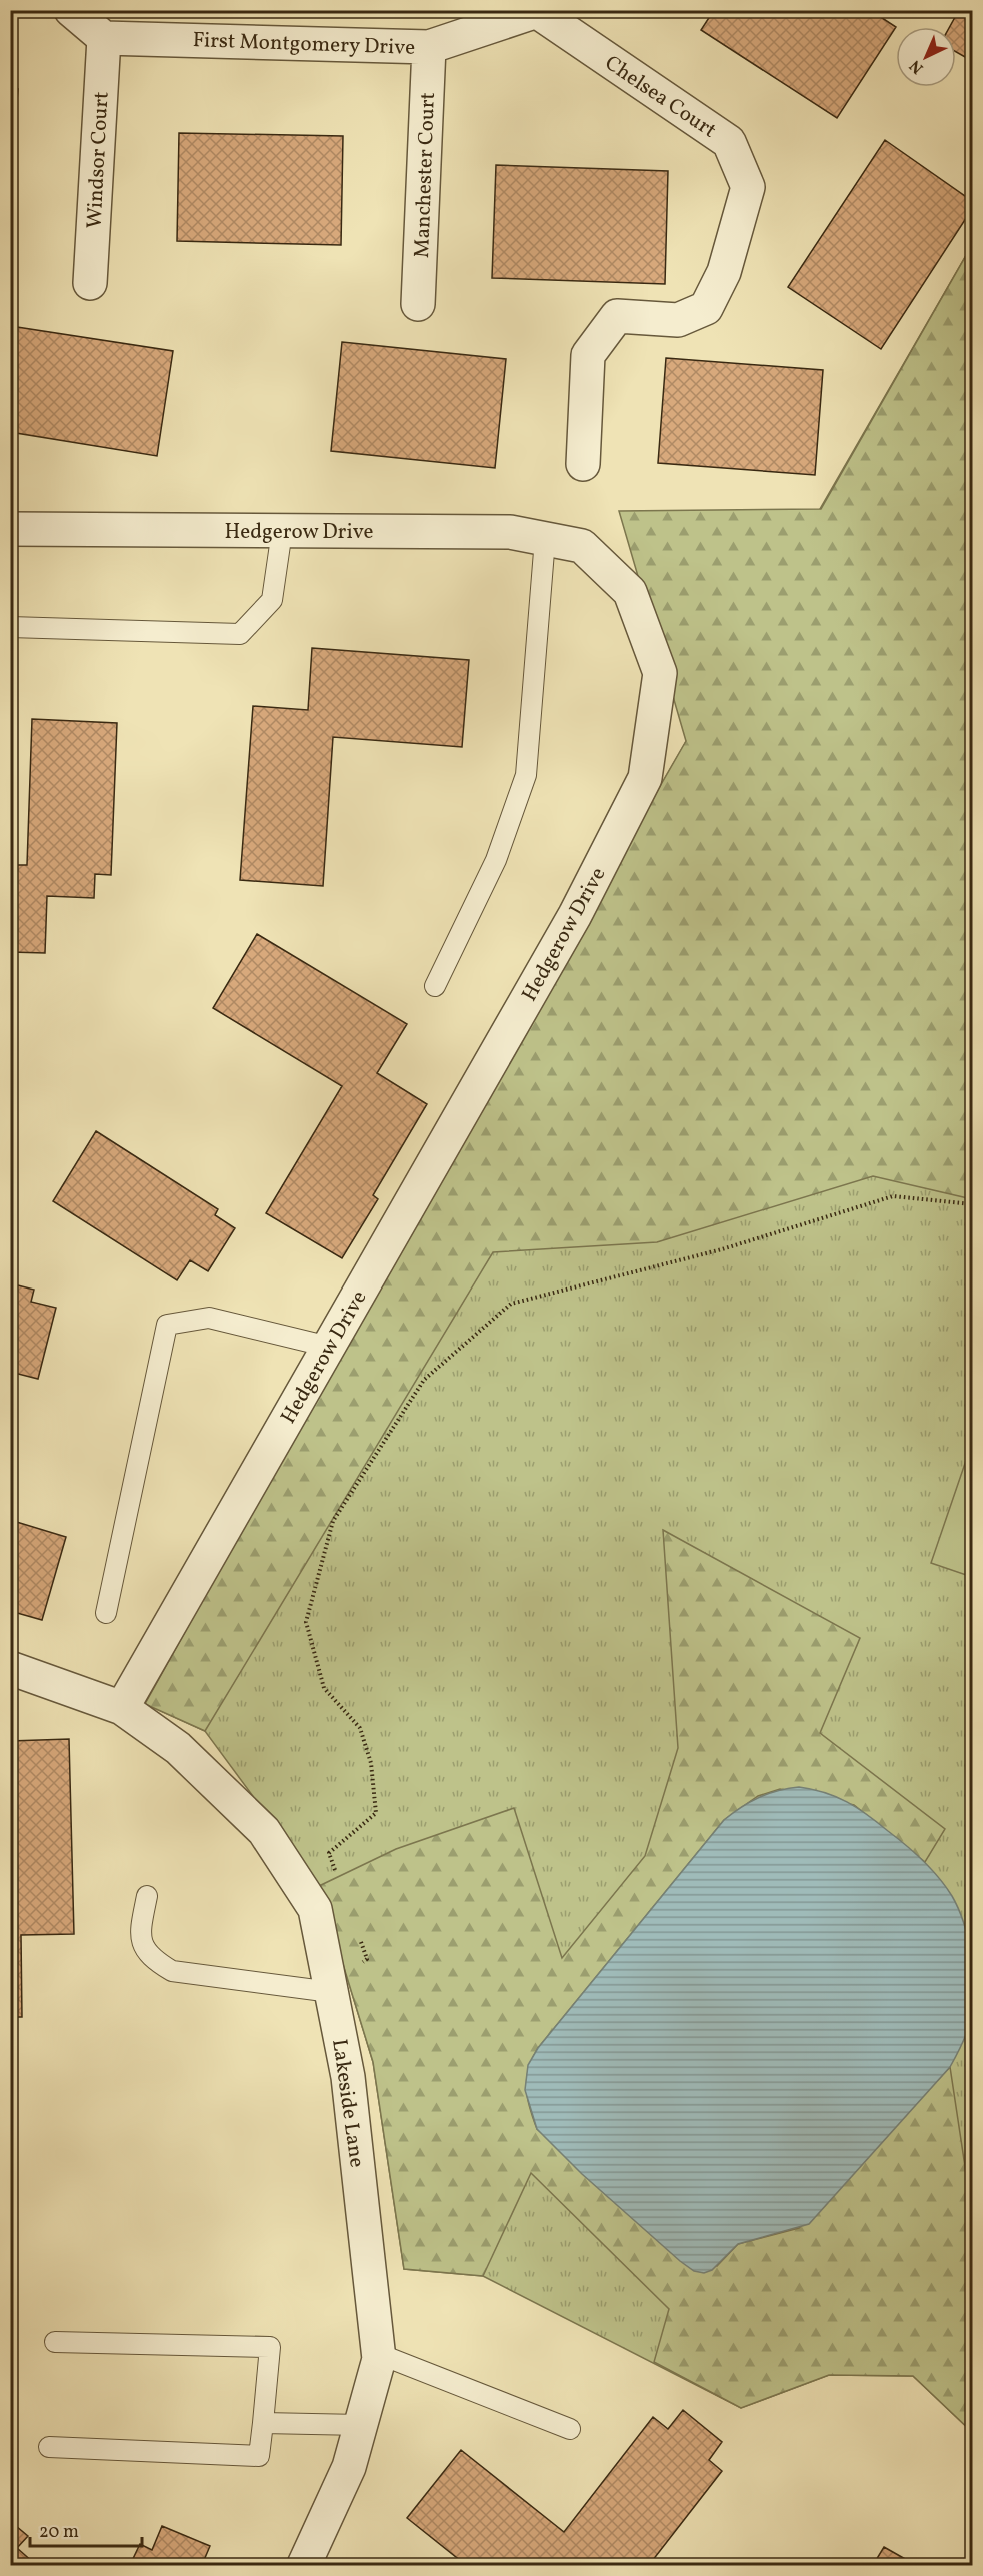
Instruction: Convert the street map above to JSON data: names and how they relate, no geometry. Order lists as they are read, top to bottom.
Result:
{
  "streets": {
    "street": [
      "First Montgomery Drive",
      "Chelsea Court",
      "Windsor Court",
      "Manchester Court",
      "Hedgerow Drive",
      "Lakeside Lane"
    ]
  },
  "crossings": [
    ["First Montgomery Drive", "Chelsea Court"],
    ["First Montgomery Drive", "Windsor Court"],
    ["First Montgomery Drive", "Manchester Court"],
    ["Hedgerow Drive", "Lakeside Lane"]
  ],
  "scale_bar": "20 m",
  "north": "bottom left"
}
